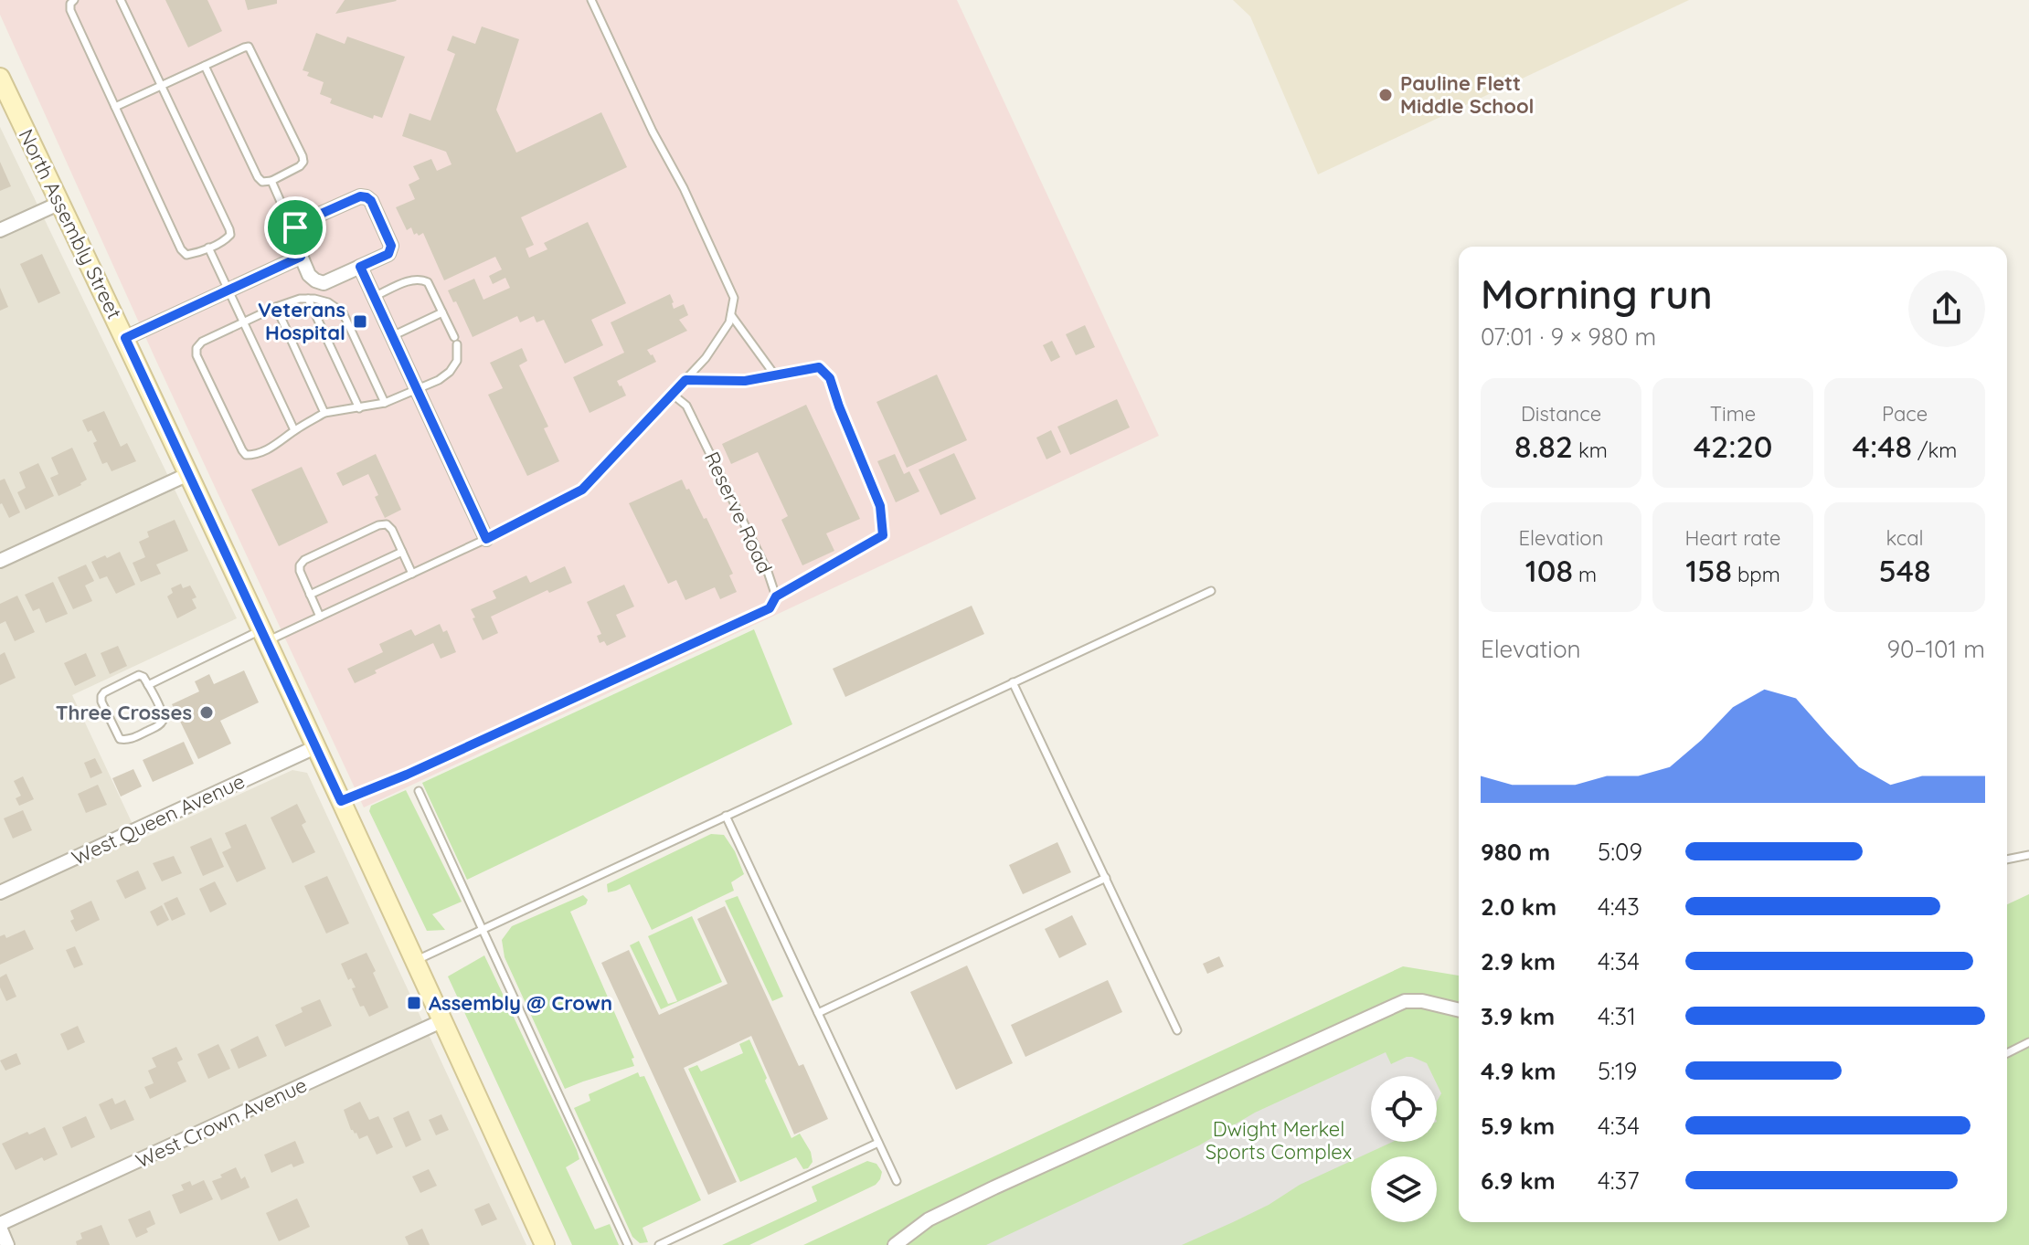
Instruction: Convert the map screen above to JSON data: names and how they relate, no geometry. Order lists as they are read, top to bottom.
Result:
{
  "streets": {
    "main road": ["North Assembly Street"],
    "street": ["West Queen Avenue", "West Crown Avenue"],
    "lane": ["Reserve Road"]
  },
  "crossings": [
    ["North Assembly Street", "Reserve Road"],
    ["North Assembly Street", "West Queen Avenue"],
    ["North Assembly Street", "West Crown Avenue"]
  ],
  "parks": ["Dwight Merkel Sports Complex"],
  "places": {
    "other": ["Pauline Flett Middle School", "Three Crosses"],
    "transit": ["Veterans Hospital", "Assembly @ Crown"]
  },
  "page": {
    "heading": ["Morning run", "07:01 · 9 × 980 m"],
    "stats": [
      ["Distance", "8.82 km"],
      ["Time", "42:20"],
      ["Pace", "4:48 /km"],
      ["Elevation", "108 m"],
      ["Heart rate", "158 bpm"],
      ["kcal", "548"]
    ],
    "chart": ["Elevation", "90–101 m"],
    "list": [
      {
        "name": "980 m",
        "note": "5:09"
      },
      {
        "name": "2.0 km",
        "note": "4:43"
      },
      {
        "name": "2.9 km",
        "note": "4:34"
      },
      {
        "name": "3.9 km",
        "note": "4:31"
      },
      {
        "name": "4.9 km",
        "note": "5:19"
      },
      {
        "name": "5.9 km",
        "note": "4:34"
      },
      {
        "name": "6.9 km",
        "note": "4:37"
      }
    ]
  }
}
